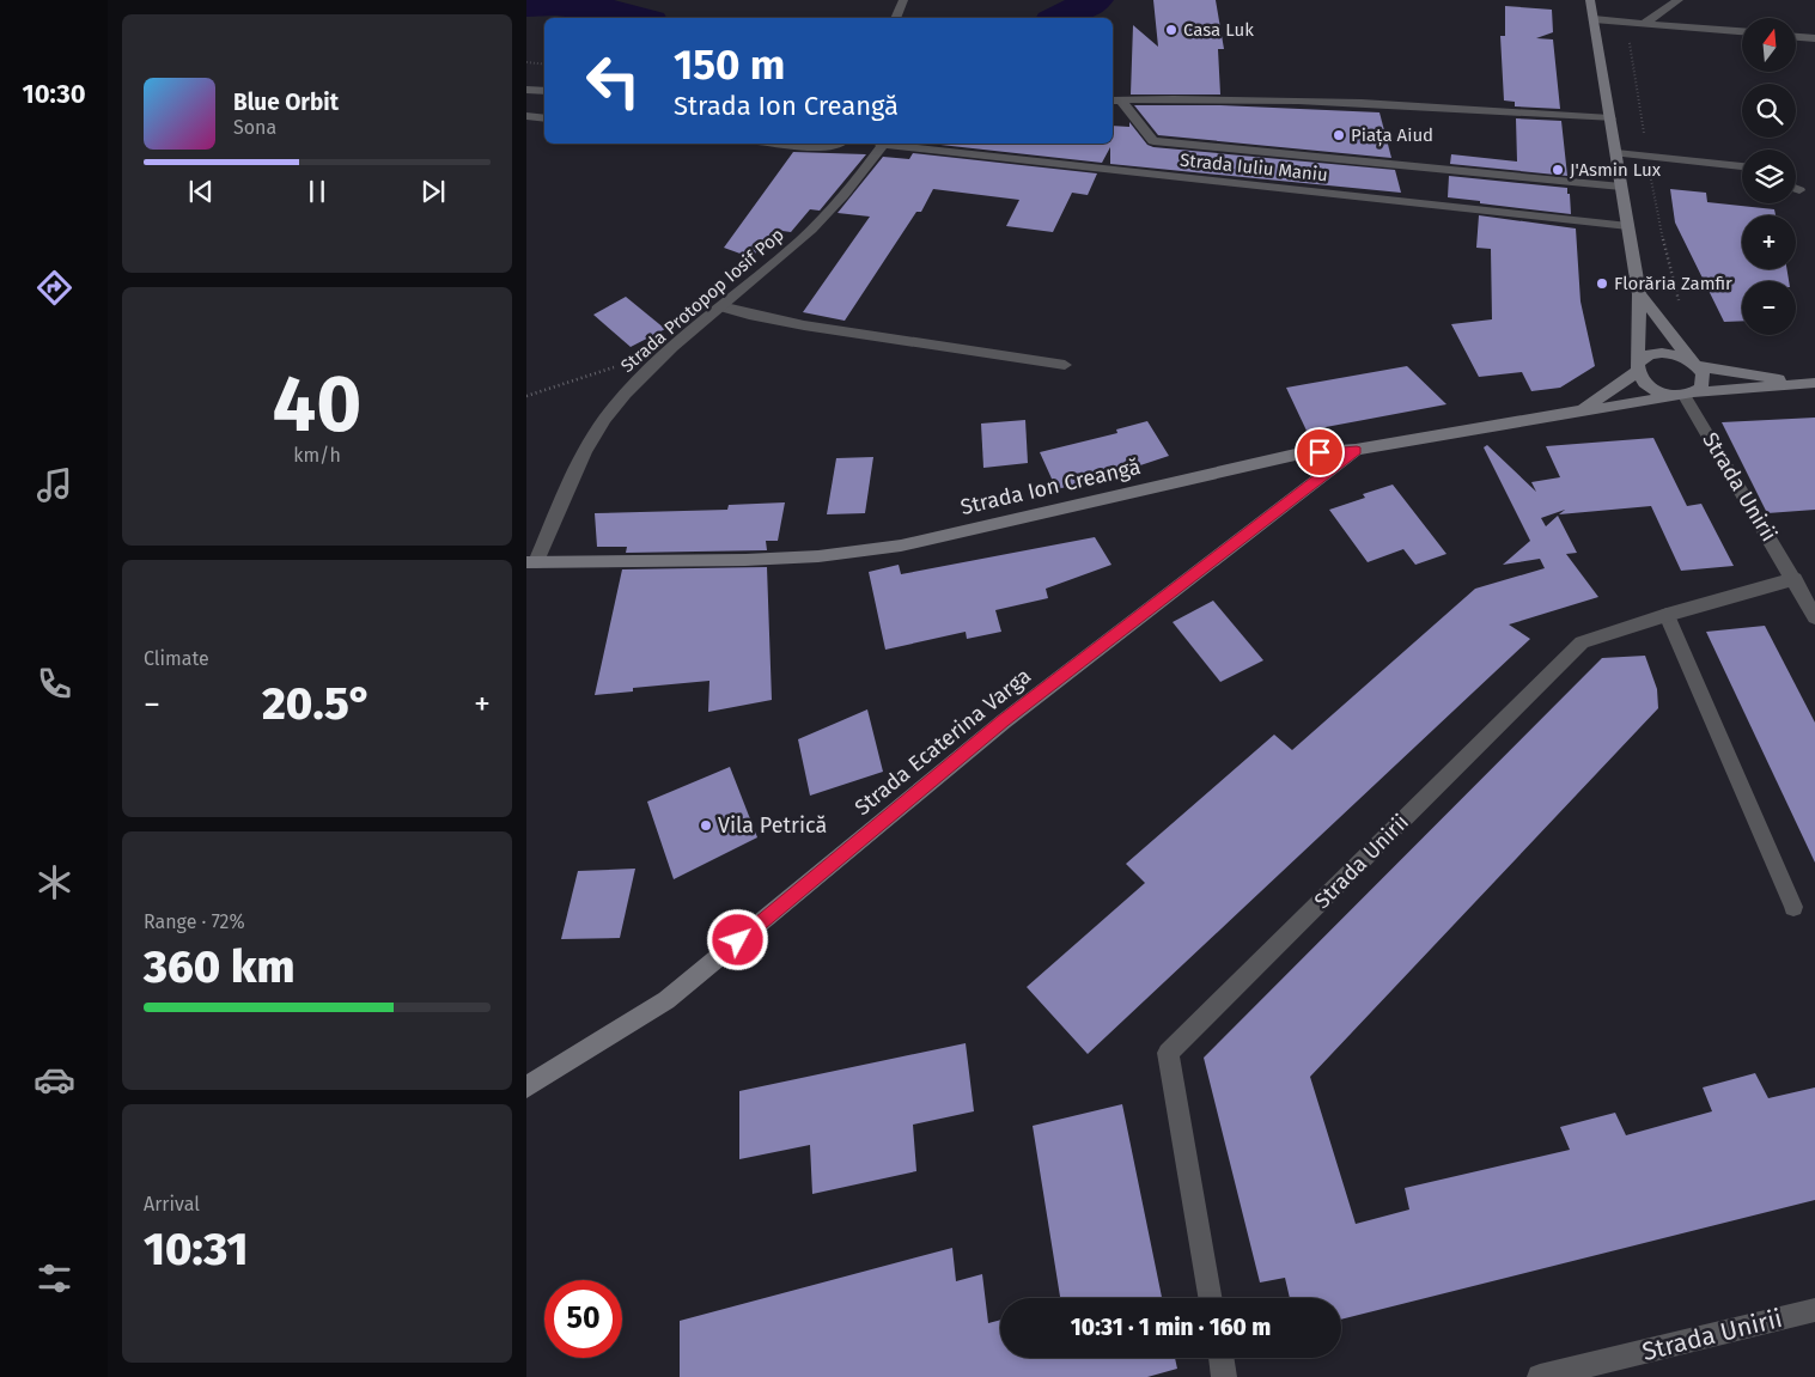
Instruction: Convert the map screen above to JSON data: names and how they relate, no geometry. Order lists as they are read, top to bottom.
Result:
{
  "streets": {
    "main road": ["Strada Ion Creangă", "Strada Ecaterina Varga"],
    "street": ["Strada Iuliu Maniu", "Strada Protopop Iosif Pop", "Strada Unirii"]
  },
  "crossings": [
    ["Strada Protopop Iosif Pop", "Strada Ion Creangă"],
    ["Strada Ion Creangă", "Strada Unirii"],
    ["Strada Ion Creangă", "Strada Ecaterina Varga"]
  ],
  "places": [
    "Casa Luk",
    "Piața Aiud",
    "J'Asmin Lux",
    "Florăria Zamfir",
    "Vila Petrică"
  ],
  "north": "top",
  "page": {
    "tabs": "10:30",
    "map_buttons": ["+", "−"],
    "turn": ["150 m", "Strada Ion Creangă"],
    "song": ["Blue Orbit", "Sona"],
    "tile": [
      ["40", "km/h"],
      "Climate",
      ["Range · 72%", "360 km"],
      ["Arrival", "10:31"]
    ],
    "heat": ["−", "20.5°", "+"],
    "limit": "50",
    "trip": "10:31 · 1 min · 160 m"
  }
}
